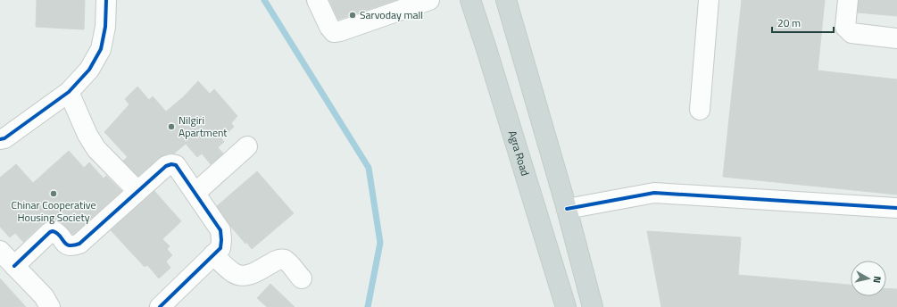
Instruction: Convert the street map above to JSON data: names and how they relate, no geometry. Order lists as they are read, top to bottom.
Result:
{
  "streets": {
    "main road": ["Agra Road"]
  },
  "places": ["Sarvoday mall", "Nilgiri Apartment", "Chinar Cooperative Housing Society"],
  "scale_bar": "20 m",
  "north": "right"
}
